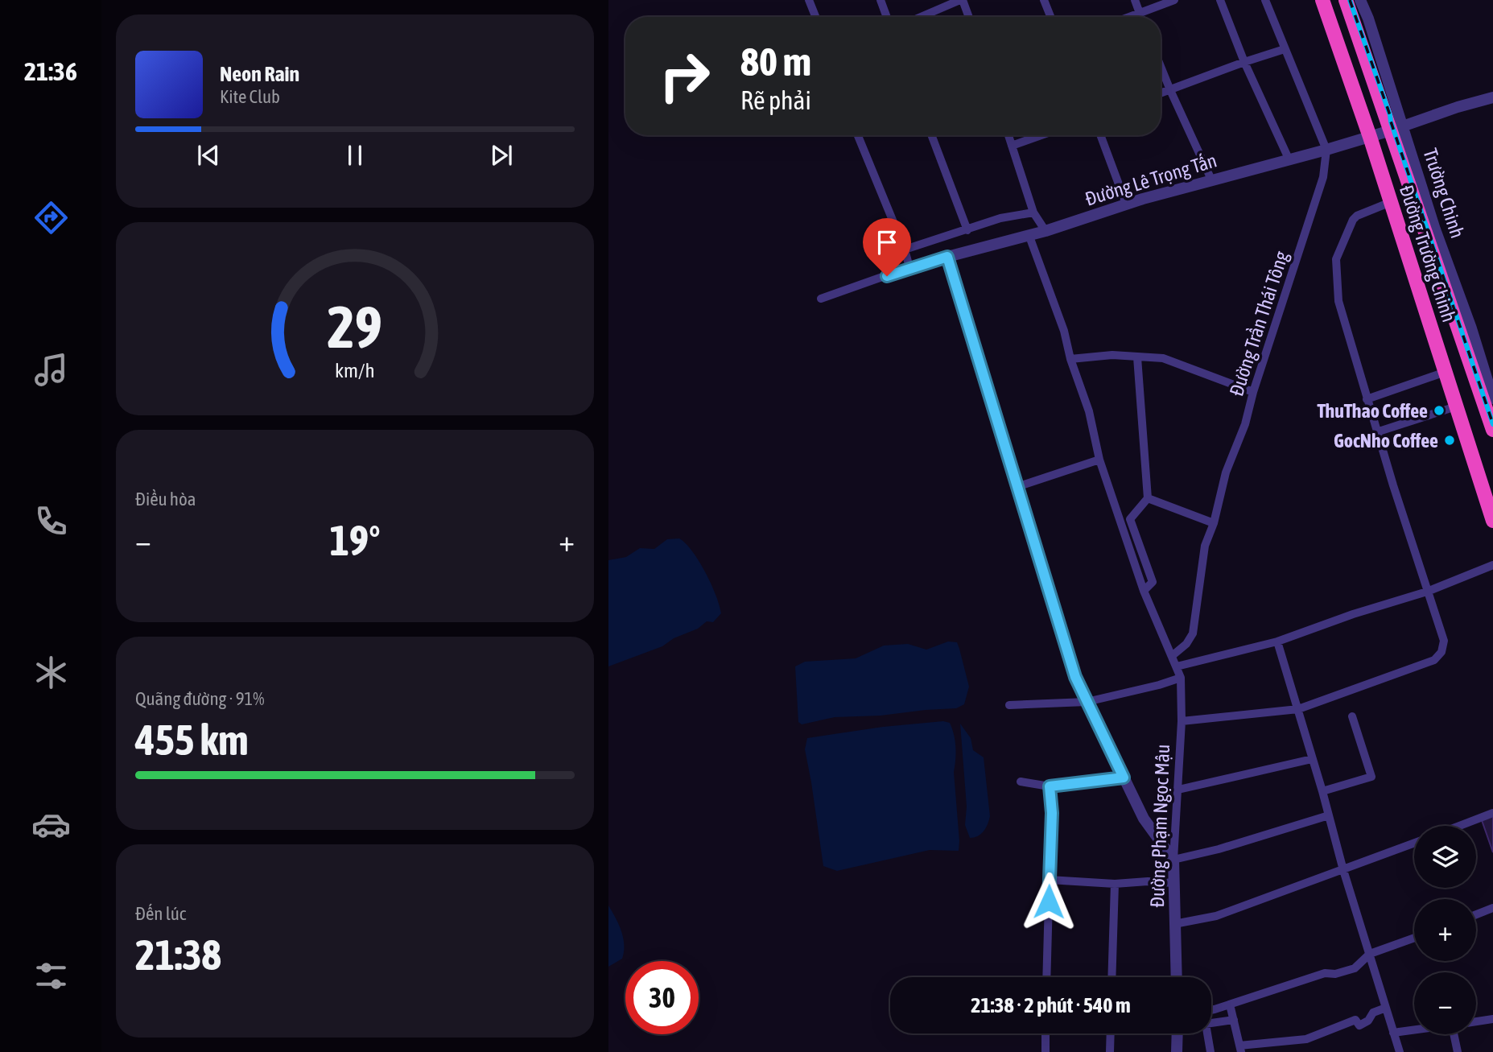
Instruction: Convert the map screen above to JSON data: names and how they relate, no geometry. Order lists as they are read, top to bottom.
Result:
{
  "streets": {
    "highway": ["Đường Trường Chinh"],
    "street": [
      "Đường Lê Trọng Tấn",
      "Trường Chinh",
      "Đường Trần Thái Tông",
      "Đường Phạm Ngọc Mậu"
    ]
  },
  "crossings": [
    ["Đường Lê Trọng Tấn", "Trường Chinh"],
    ["Đường Lê Trọng Tấn", "Đường Trường Chinh"],
    ["Đường Lê Trọng Tấn", "Đường Trần Thái Tông"],
    ["Đường Lê Trọng Tấn", "Đường Phạm Ngọc Mậu"],
    ["Trường Chinh", "Đường Trường Chinh"],
    ["Đường Trần Thái Tông", "Đường Phạm Ngọc Mậu"]
  ],
  "places": ["ThuThao Coffee", "GocNho Coffee"],
  "page": {
    "tabs": "21:36",
    "turn": ["80 m", "Rẽ phải"],
    "song": ["Neon Rain", "Kite Club"],
    "tile": [
      "Điều hòa",
      ["Quãng đường · 91%", "455 km"],
      ["Đến lúc", "21:38"]
    ],
    "heat": ["−", "19°", "+"],
    "map_buttons": ["+", "−"],
    "limit": "30",
    "trip": "21:38 · 2 phút · 540 m",
    "gauge": ["29", "km/h"]
  }
}
